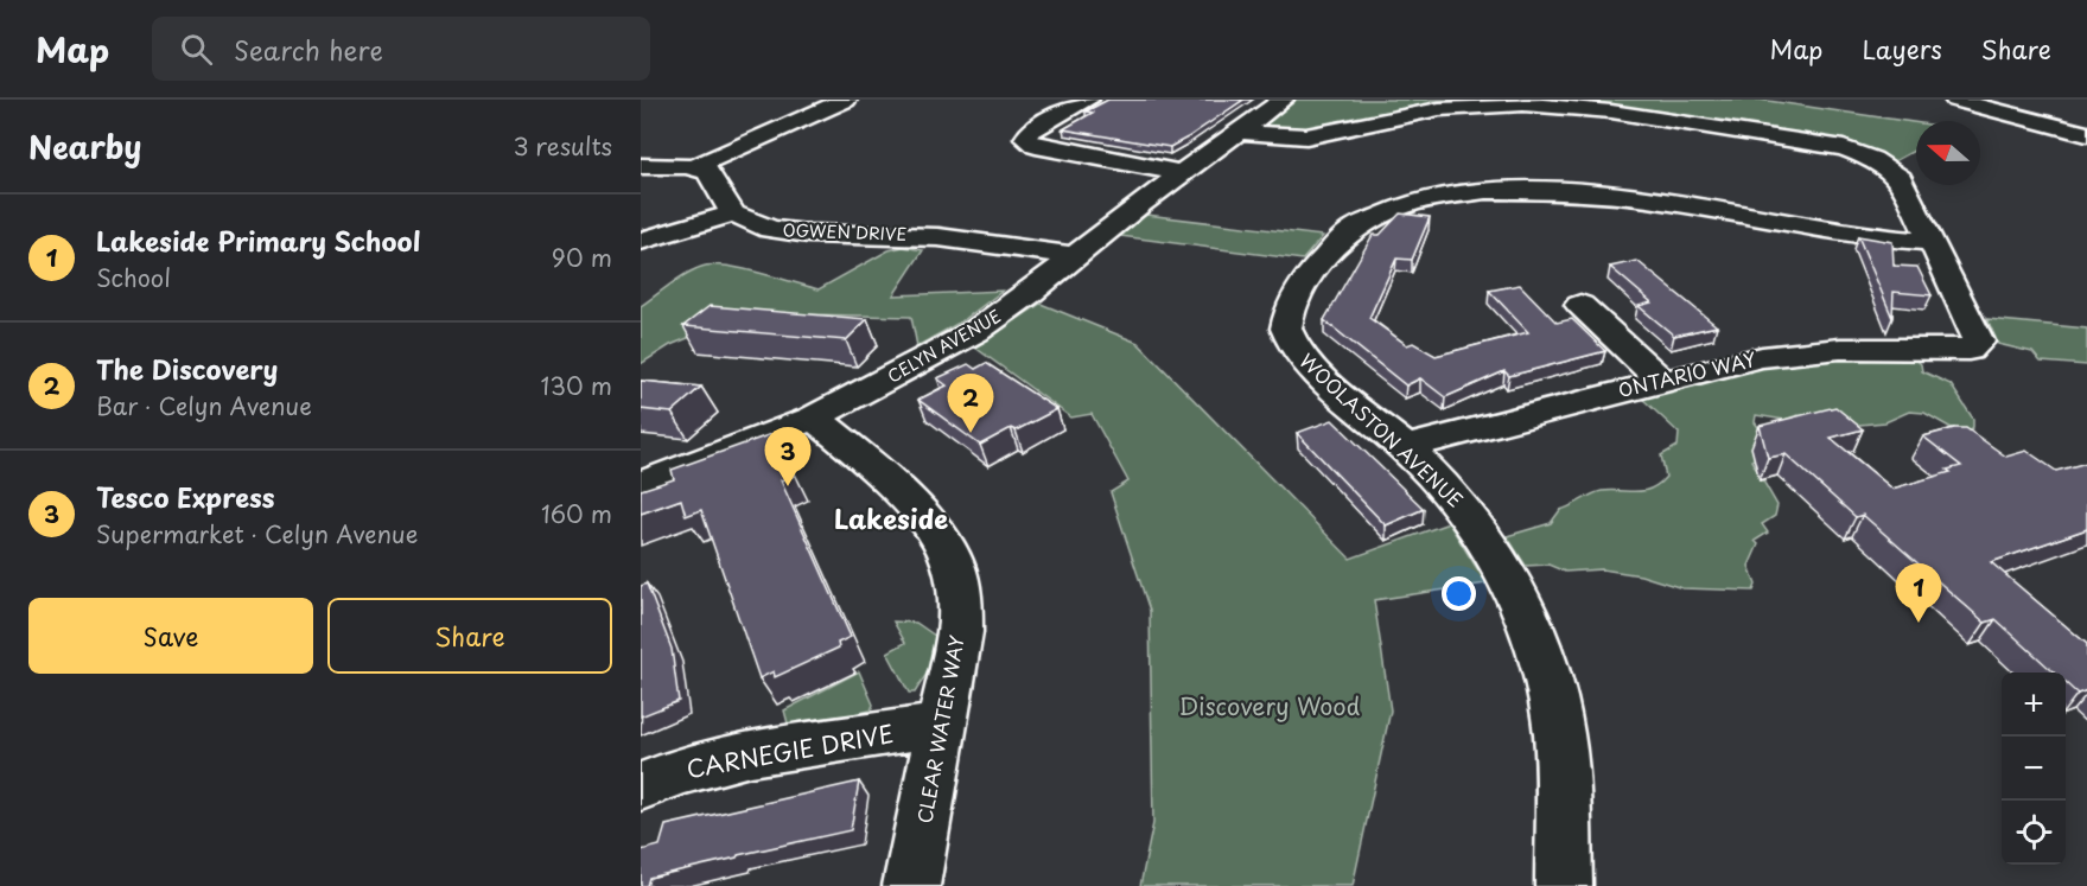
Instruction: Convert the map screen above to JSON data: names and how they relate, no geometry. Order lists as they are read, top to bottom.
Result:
{
  "streets": {
    "street": [
      "OGWEN DRIVE",
      "CELYN AVENUE",
      "ONTARIO WAY",
      "WOOLASTON AVENUE",
      "CLEAR WATER WAY",
      "CARNEGIE DRIVE"
    ]
  },
  "crossings": [
    ["OGWEN DRIVE", "CELYN AVENUE"],
    ["CELYN AVENUE", "CLEAR WATER WAY"],
    ["ONTARIO WAY", "WOOLASTON AVENUE"],
    ["CLEAR WATER WAY", "CARNEGIE DRIVE"]
  ],
  "districts": ["Lakeside"],
  "parks": ["Discovery Wood"],
  "north": "left",
  "page": {
    "header": "Map",
    "search": "Search here",
    "nav": ["Map", "Layers", "Share"],
    "heading": ["Nearby", "3 results"],
    "list": [
      {
        "mark": "1",
        "name": "Lakeside Primary School",
        "note": "School",
        "value": "90 m"
      },
      {
        "mark": "2",
        "name": "The Discovery",
        "note": "Bar · Celyn Avenue",
        "value": "130 m"
      },
      {
        "mark": "3",
        "name": "Tesco Express",
        "note": "Supermarket · Celyn Avenue",
        "value": "160 m"
      }
    ],
    "pins": ["2", "3", "1"],
    "buttons": ["Save", "Share"],
    "map_buttons": ["+", "−"]
  }
}
